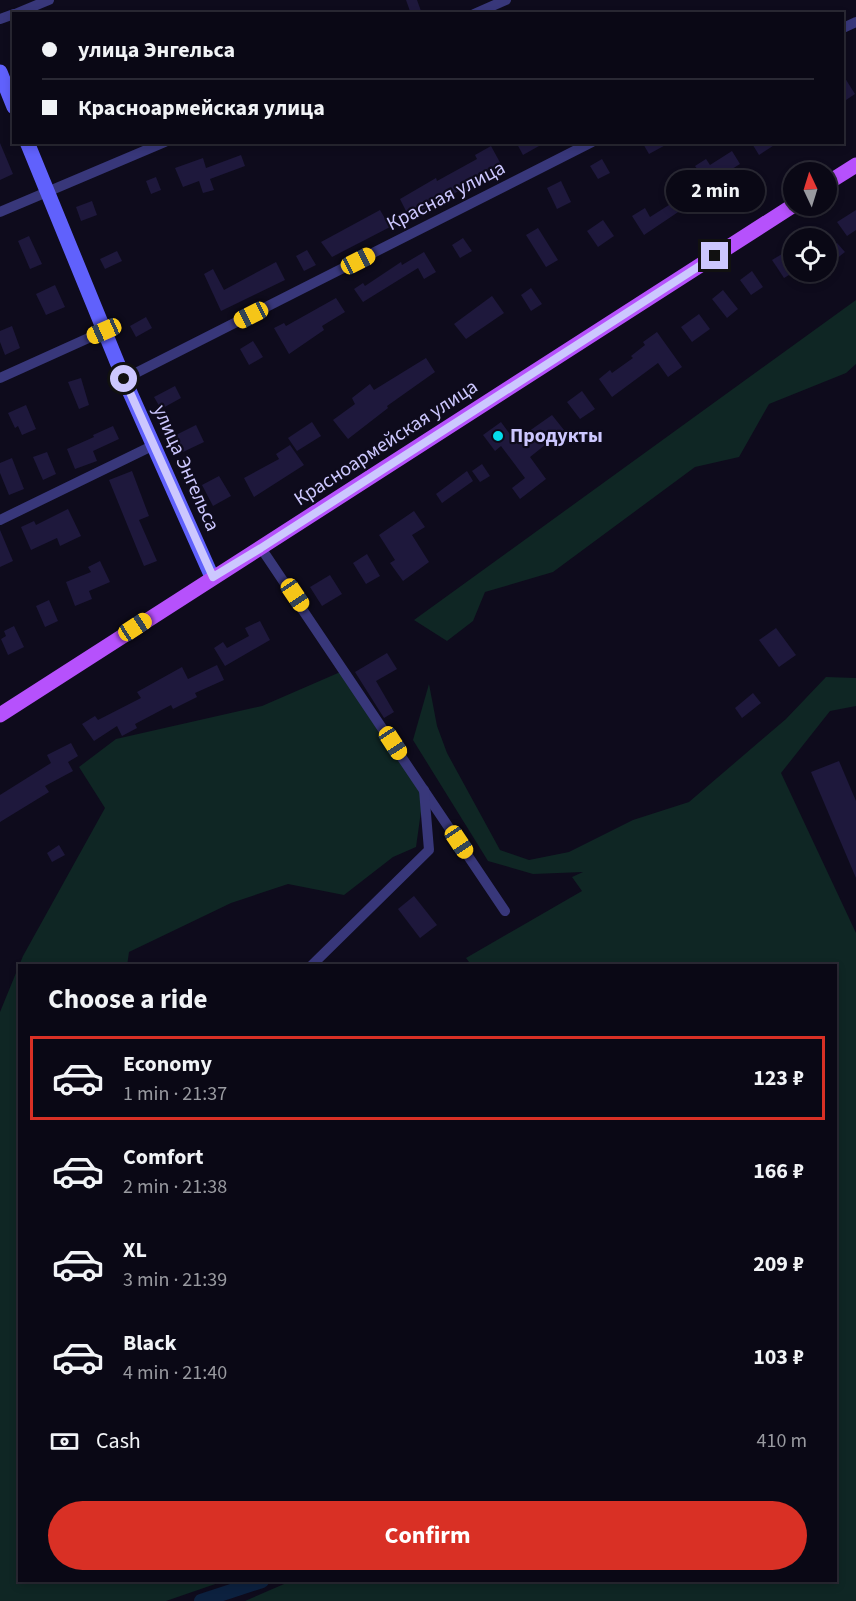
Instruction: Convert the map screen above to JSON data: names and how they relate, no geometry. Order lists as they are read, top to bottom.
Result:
{
  "streets": {
    "main road": ["Красноармейская улица"],
    "street": ["Красная улица", "улица Энгельса"]
  },
  "crossings": [
    ["Красная улица", "улица Энгельса"],
    ["Красноармейская улица", "улица Энгельса"]
  ],
  "places": ["Продукты"],
  "north": "top",
  "page": {
    "banner": ["улица Энгельса", "Красноармейская улица"],
    "bubble": "2 min",
    "heading": "Choose a ride",
    "list": [
      {
        "name": "Economy",
        "note": "1 min · 21:37",
        "value": "123 ₽"
      },
      {
        "name": "Comfort",
        "note": "2 min · 21:38",
        "value": "166 ₽"
      },
      {
        "name": "XL",
        "note": "3 min · 21:39",
        "value": "209 ₽"
      },
      {
        "name": "Black",
        "note": "4 min · 21:40",
        "value": "103 ₽"
      }
    ],
    "pay": ["Cash", "410 m"],
    "buttons": "Confirm"
  }
}
